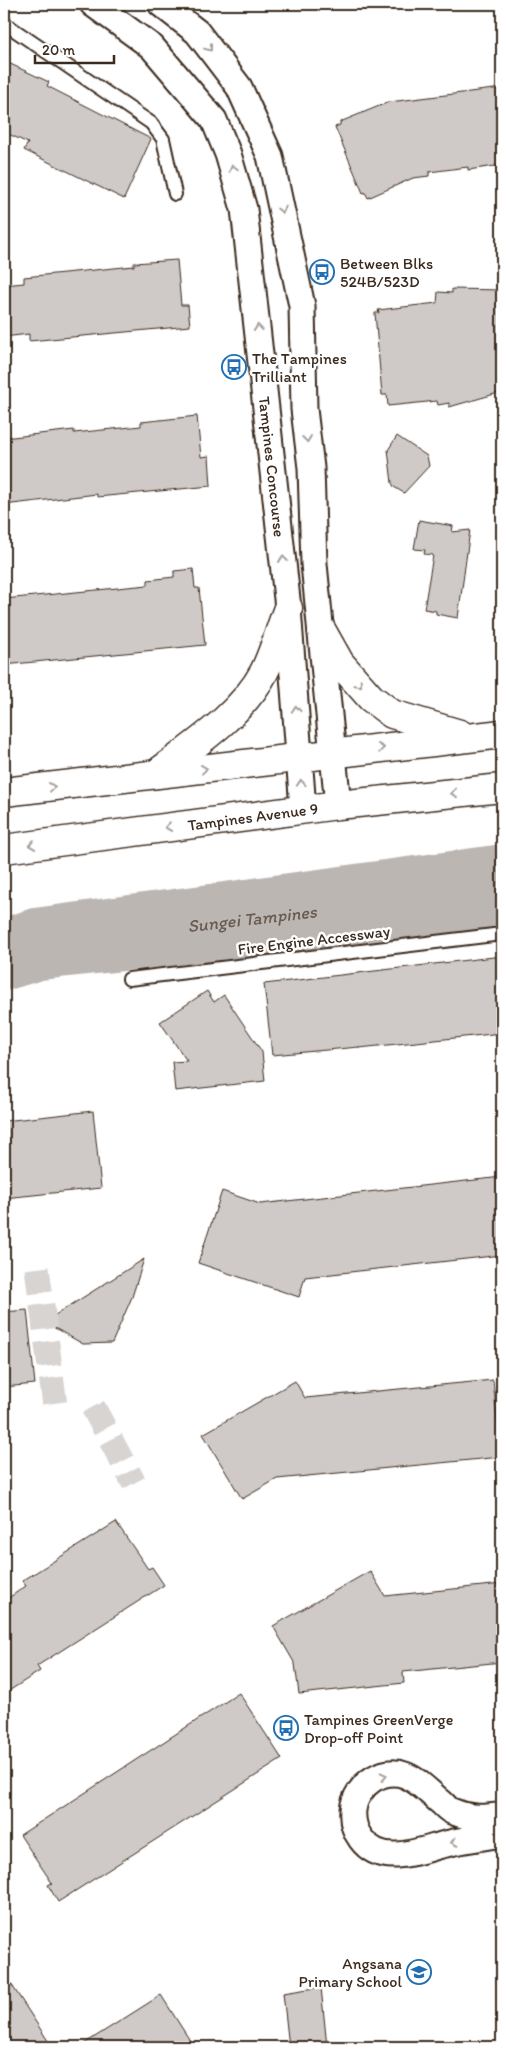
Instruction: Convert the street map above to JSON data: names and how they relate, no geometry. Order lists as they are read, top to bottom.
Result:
{
  "streets": {
    "main road": ["Tampines Avenue 9"],
    "street": ["Tampines Concourse"],
    "lane": ["Fire Engine Accessway"]
  },
  "crossings": [
    ["Tampines Concourse", "Tampines Avenue 9"]
  ],
  "water": ["Sungei Tampines"],
  "places": {
    "bus stop": ["Between Blks 524B/523D", "The Tampines Trilliant", "Tampines GreenVerge Drop-off Point"],
    "school or university": ["Angsana Primary School"]
  },
  "scale_bar": "20 m"
}
